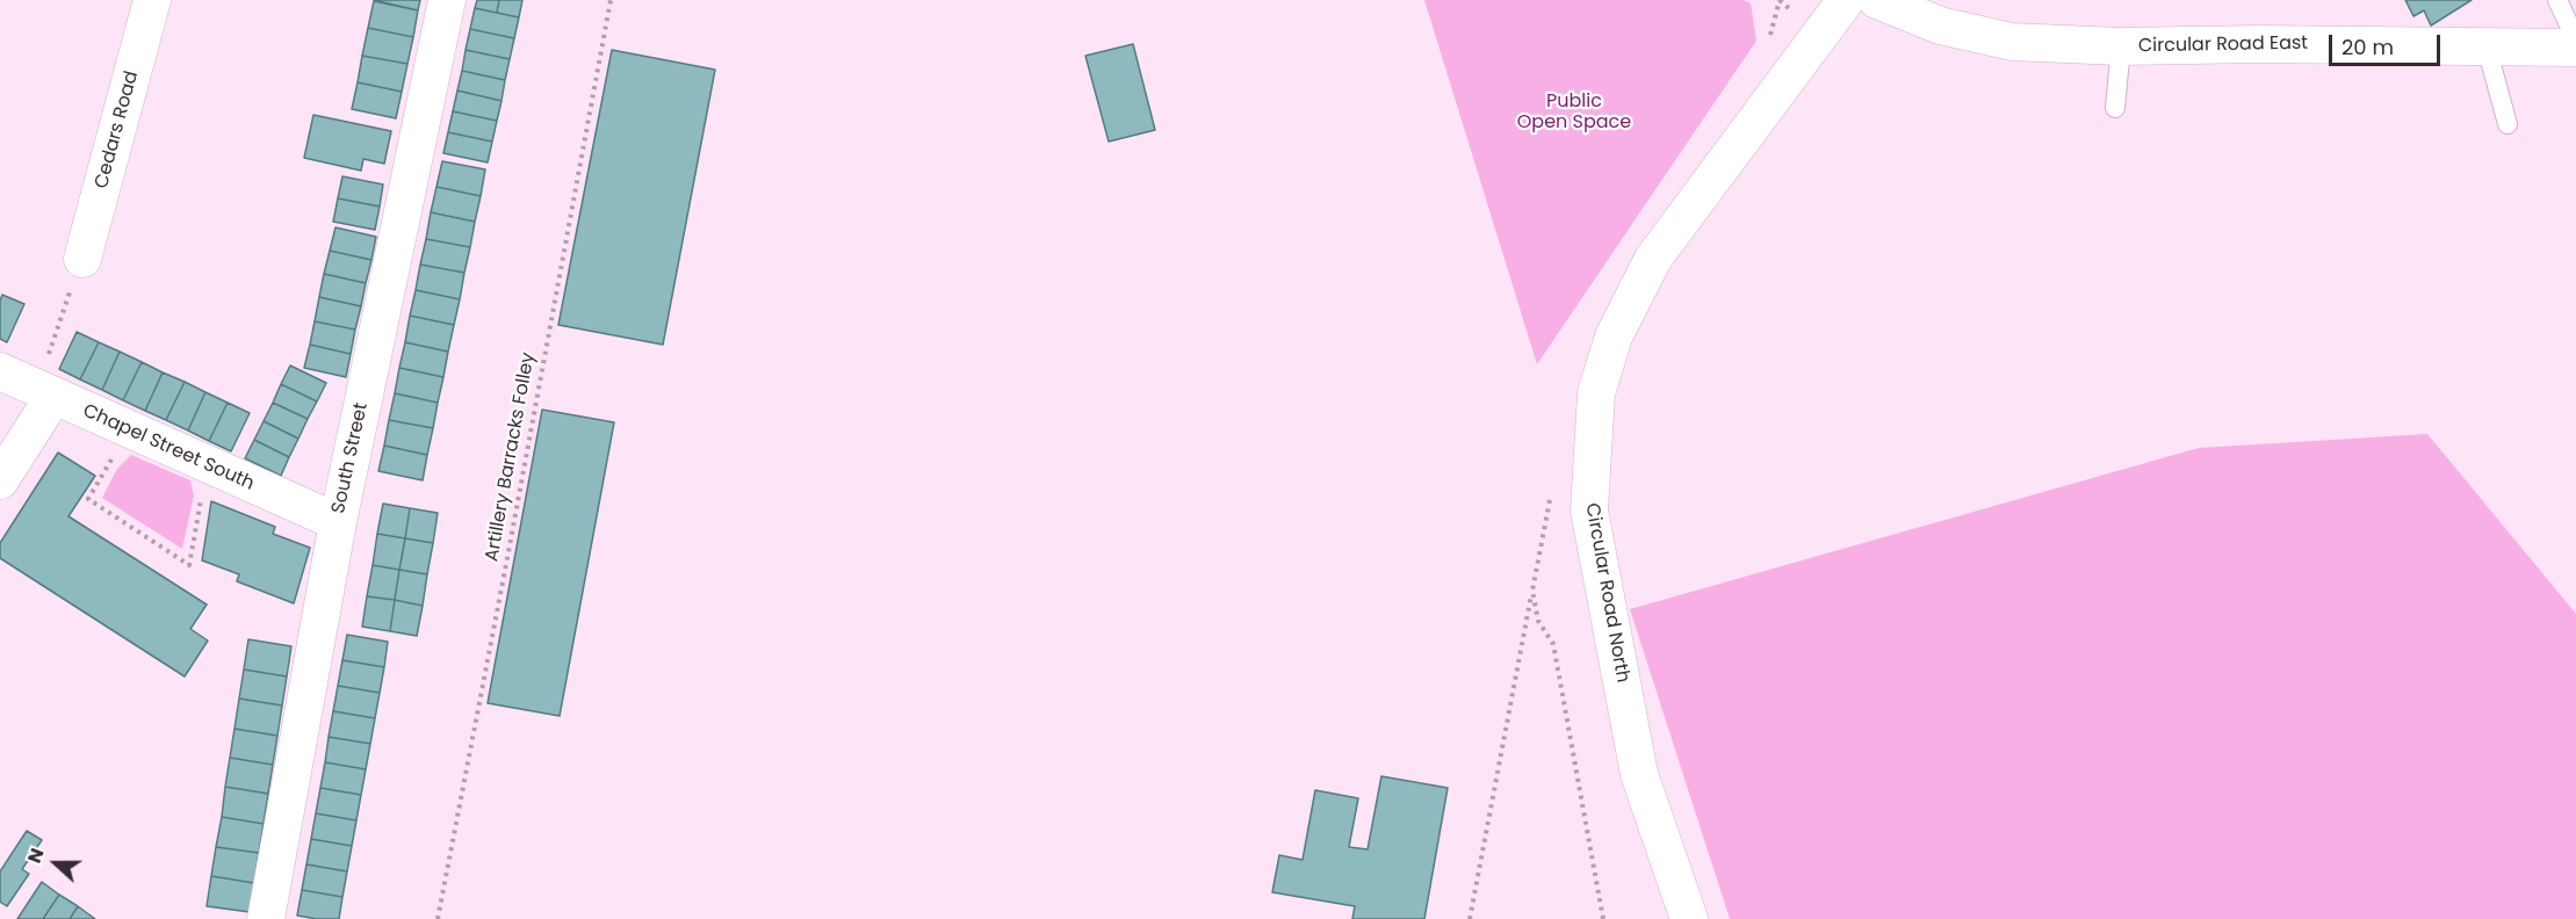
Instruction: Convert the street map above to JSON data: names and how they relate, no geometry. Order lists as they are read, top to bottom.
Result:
{
  "streets": {
    "street": [
      "Circular Road East",
      "Cedars Road",
      "Chapel Street South",
      "South Street",
      "Circular Road North"
    ],
    "path": ["Artillery Barracks Folley"]
  },
  "crossings": [
    ["Chapel Street South", "South Street"]
  ],
  "parks": ["Public Open Space"],
  "scale_bar": "20 m",
  "north": "left"
}
